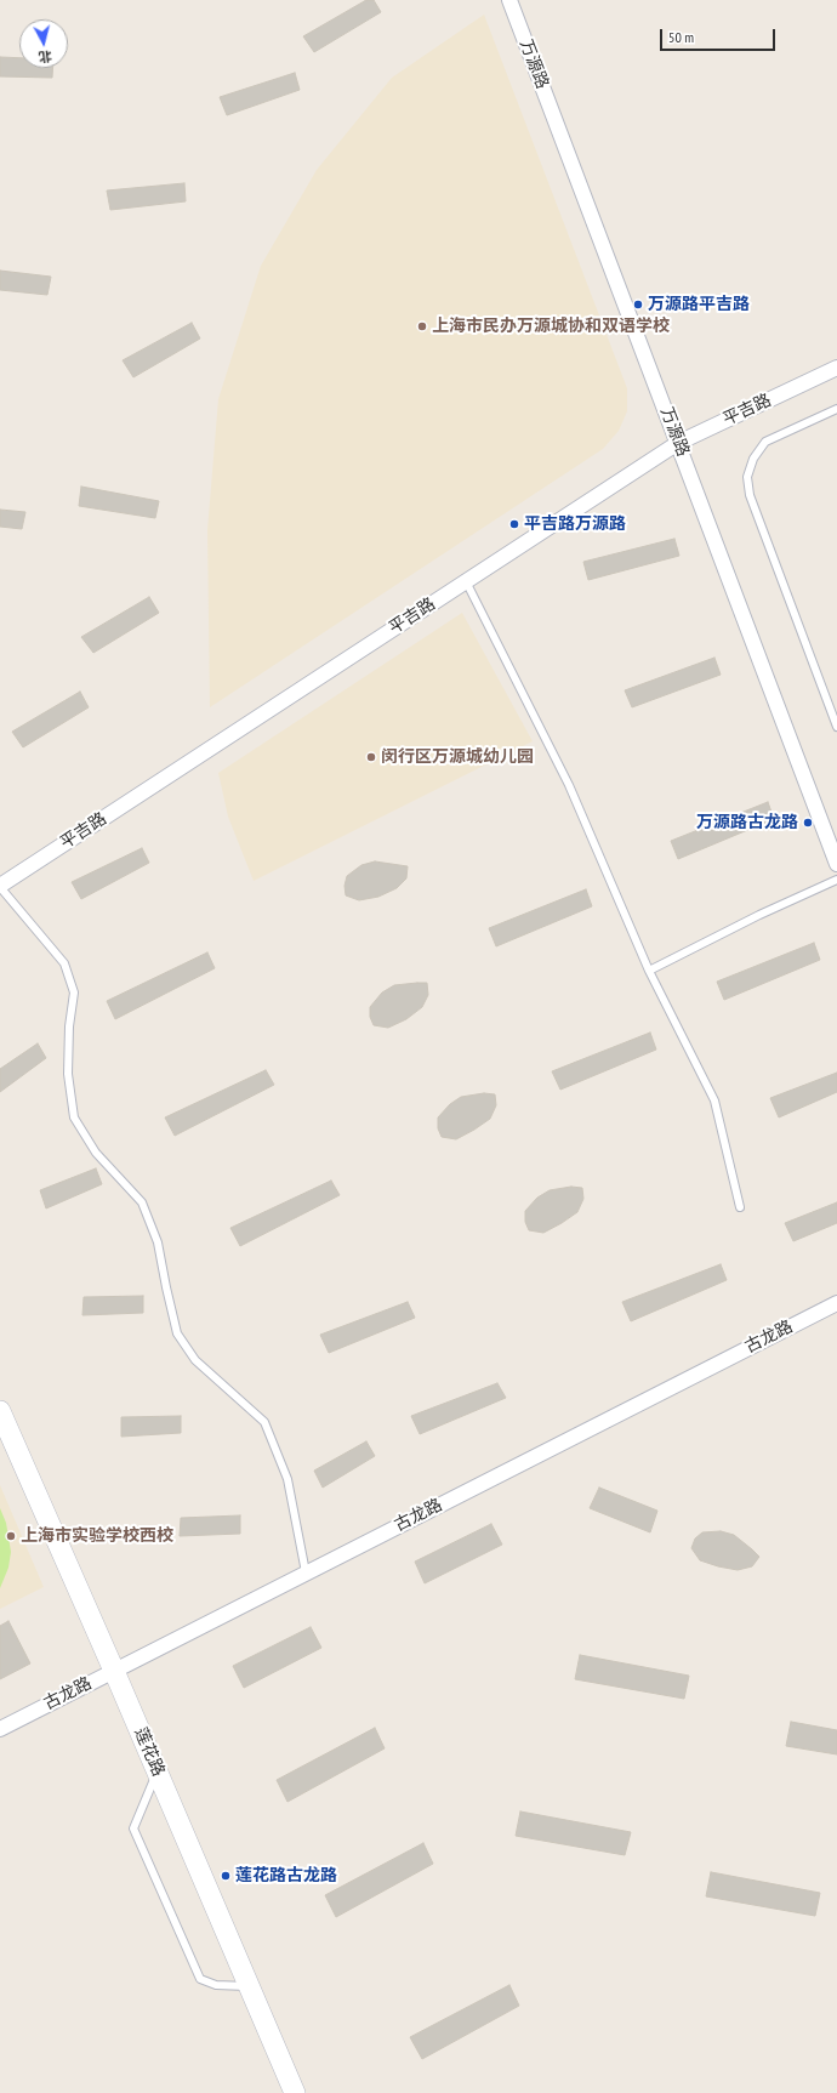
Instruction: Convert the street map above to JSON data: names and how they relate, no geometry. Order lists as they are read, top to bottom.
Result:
{
  "streets": {
    "main road": ["莲花路"],
    "street": ["万源路", "平吉路", "古龙路"]
  },
  "crossings": [
    ["万源路", "平吉路"],
    ["古龙路", "莲花路"]
  ],
  "places": [
    "万源路平吉路",
    "上海市民办万源城协和双语学校",
    "平吉路万源路",
    "闵行区万源城幼儿园",
    "万源路古龙路",
    "上海市实验学校西校",
    "莲花路古龙路"
  ],
  "scale_bar": "50 m",
  "north": "bottom"
}
